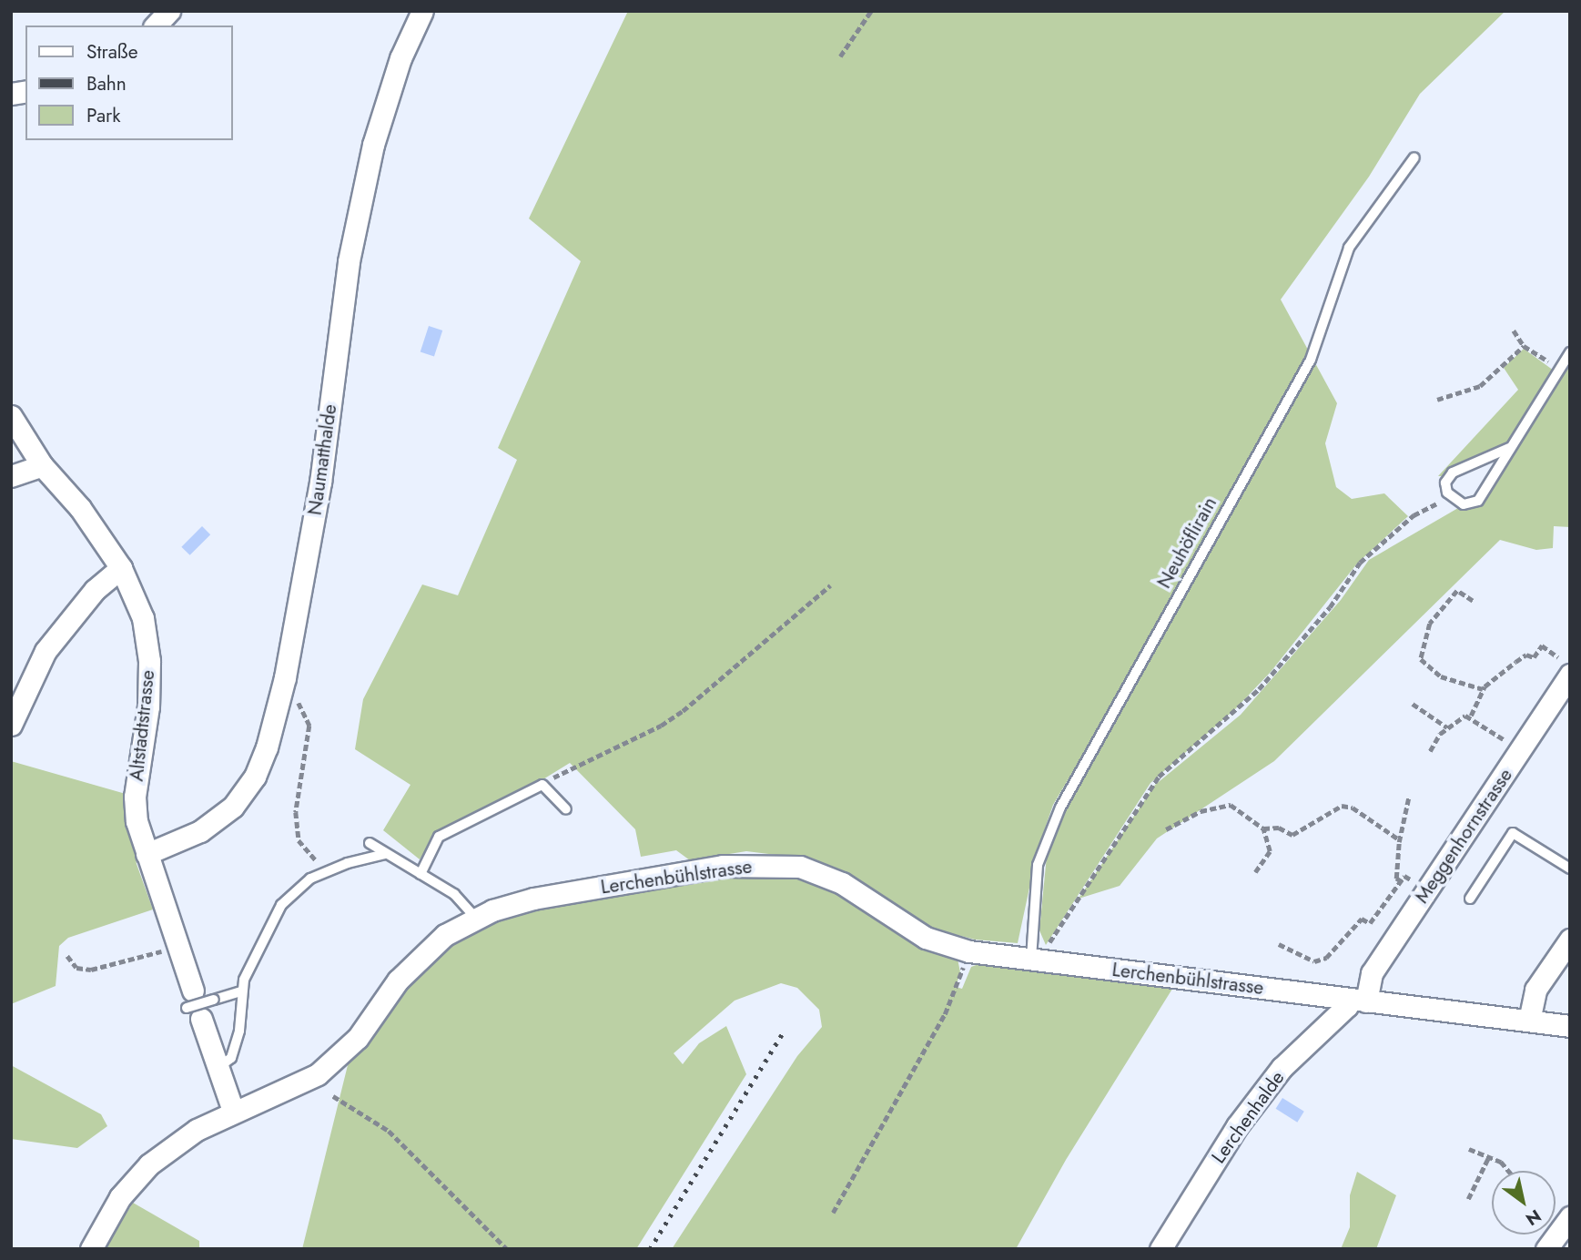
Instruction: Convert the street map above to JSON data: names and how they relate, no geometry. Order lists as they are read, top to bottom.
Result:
{
  "streets": {
    "street": [
      "Naumatthalde",
      "Altstadtstrasse",
      "Meggenhornstrasse",
      "Lerchenbühlstrasse",
      "Lerchenhalde"
    ],
    "lane": ["Neuhöflirain"]
  },
  "crossings": [
    ["Naumatthalde", "Altstadtstrasse"],
    ["Neuhöflirain", "Lerchenbühlstrasse"],
    ["Altstadtstrasse", "Lerchenbühlstrasse"],
    ["Meggenhornstrasse", "Lerchenbühlstrasse"],
    ["Meggenhornstrasse", "Lerchenhalde"],
    ["Lerchenbühlstrasse", "Lerchenhalde"]
  ],
  "legend": ["Straße", "Bahn", "Park"],
  "north": "bottom right"
}
